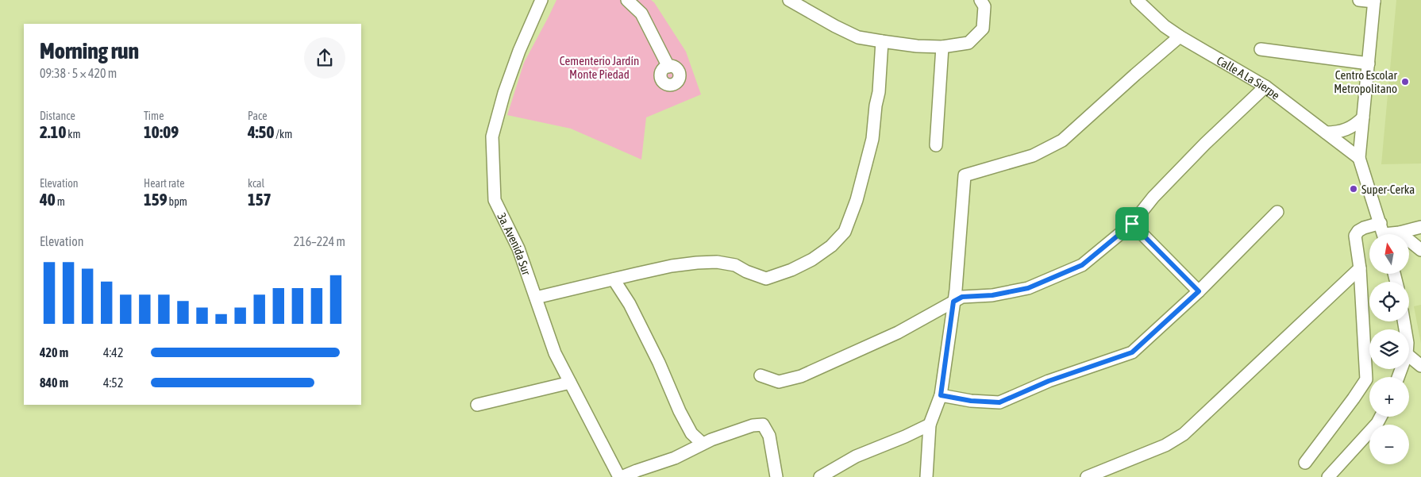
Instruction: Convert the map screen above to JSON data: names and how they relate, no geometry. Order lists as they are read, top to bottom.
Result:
{
  "streets": {
    "street": ["Calle A La Sierpe", "3a. Avenida Sur"]
  },
  "parks": ["Cementerio Jardín Monte Piedad"],
  "places": ["Centro Escolar Metropolitano", "Super-Cerka"],
  "north": "top",
  "page": {
    "heading": ["Morning run", "09:38 · 5 × 420 m"],
    "stats": [
      ["Distance", "2.10 km"],
      ["Time", "10:09"],
      ["Pace", "4:50 /km"],
      ["Elevation", "40 m"],
      ["Heart rate", "159 bpm"],
      ["kcal", "157"]
    ],
    "chart": ["Elevation", "216–224 m"],
    "map_buttons": ["+", "−"],
    "list": [
      {
        "name": "420 m",
        "note": "4:42"
      },
      {
        "name": "840 m",
        "note": "4:52"
      }
    ]
  }
}
